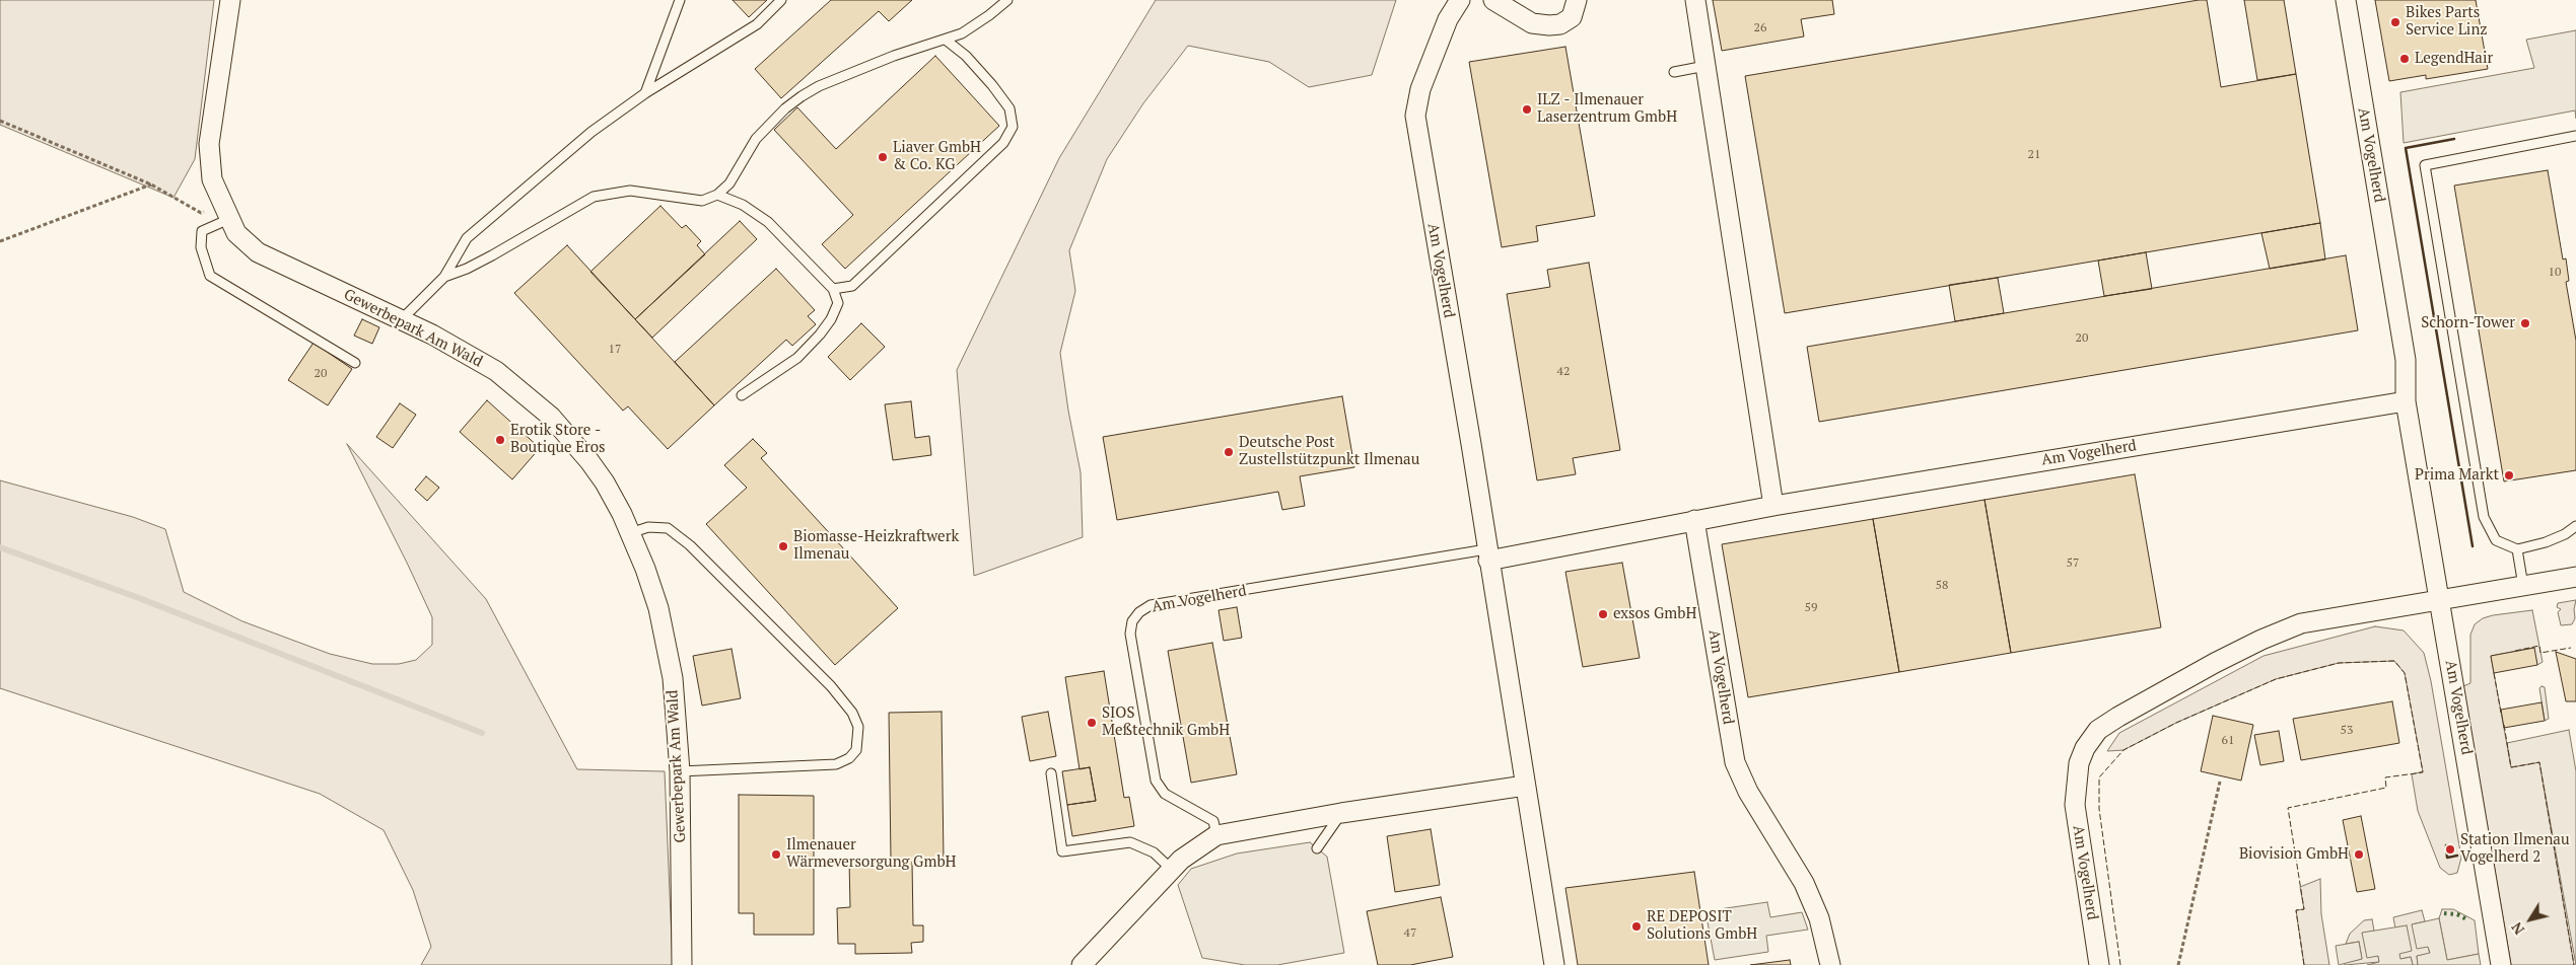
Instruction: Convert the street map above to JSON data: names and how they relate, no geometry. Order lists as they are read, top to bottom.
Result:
{
  "streets": {
    "street": ["Am Vogelherd", "Gewerbepark Am Wald"]
  },
  "places": [
    "Bikes Parts Service Linz",
    "LegendHair",
    "ILZ - Ilmenauer Laserzentrum GmbH",
    "Liaver GmbH & Co. KG",
    "Schorn-Tower",
    "Erotik Store - Boutique Eros",
    "Deutsche Post Zustellstützpunkt Ilmenau",
    "Prima Markt",
    "Biomasse-Heizkraftwerk Ilmenau",
    "exsos GmbH",
    "SIOS Meßtechnik GmbH",
    "Station Ilmenau Vogelherd 2",
    "Ilmenauer Wärmeversorgung GmbH",
    "Biovision GmbH",
    "RE DEPOSIT Solutions GmbH"
  ],
  "house_numbers": [
    "26",
    "21",
    "10",
    "20",
    "17",
    "42",
    "20",
    "57",
    "58",
    "59",
    "53",
    "61",
    "47"
  ],
  "north": "bottom left"
}
